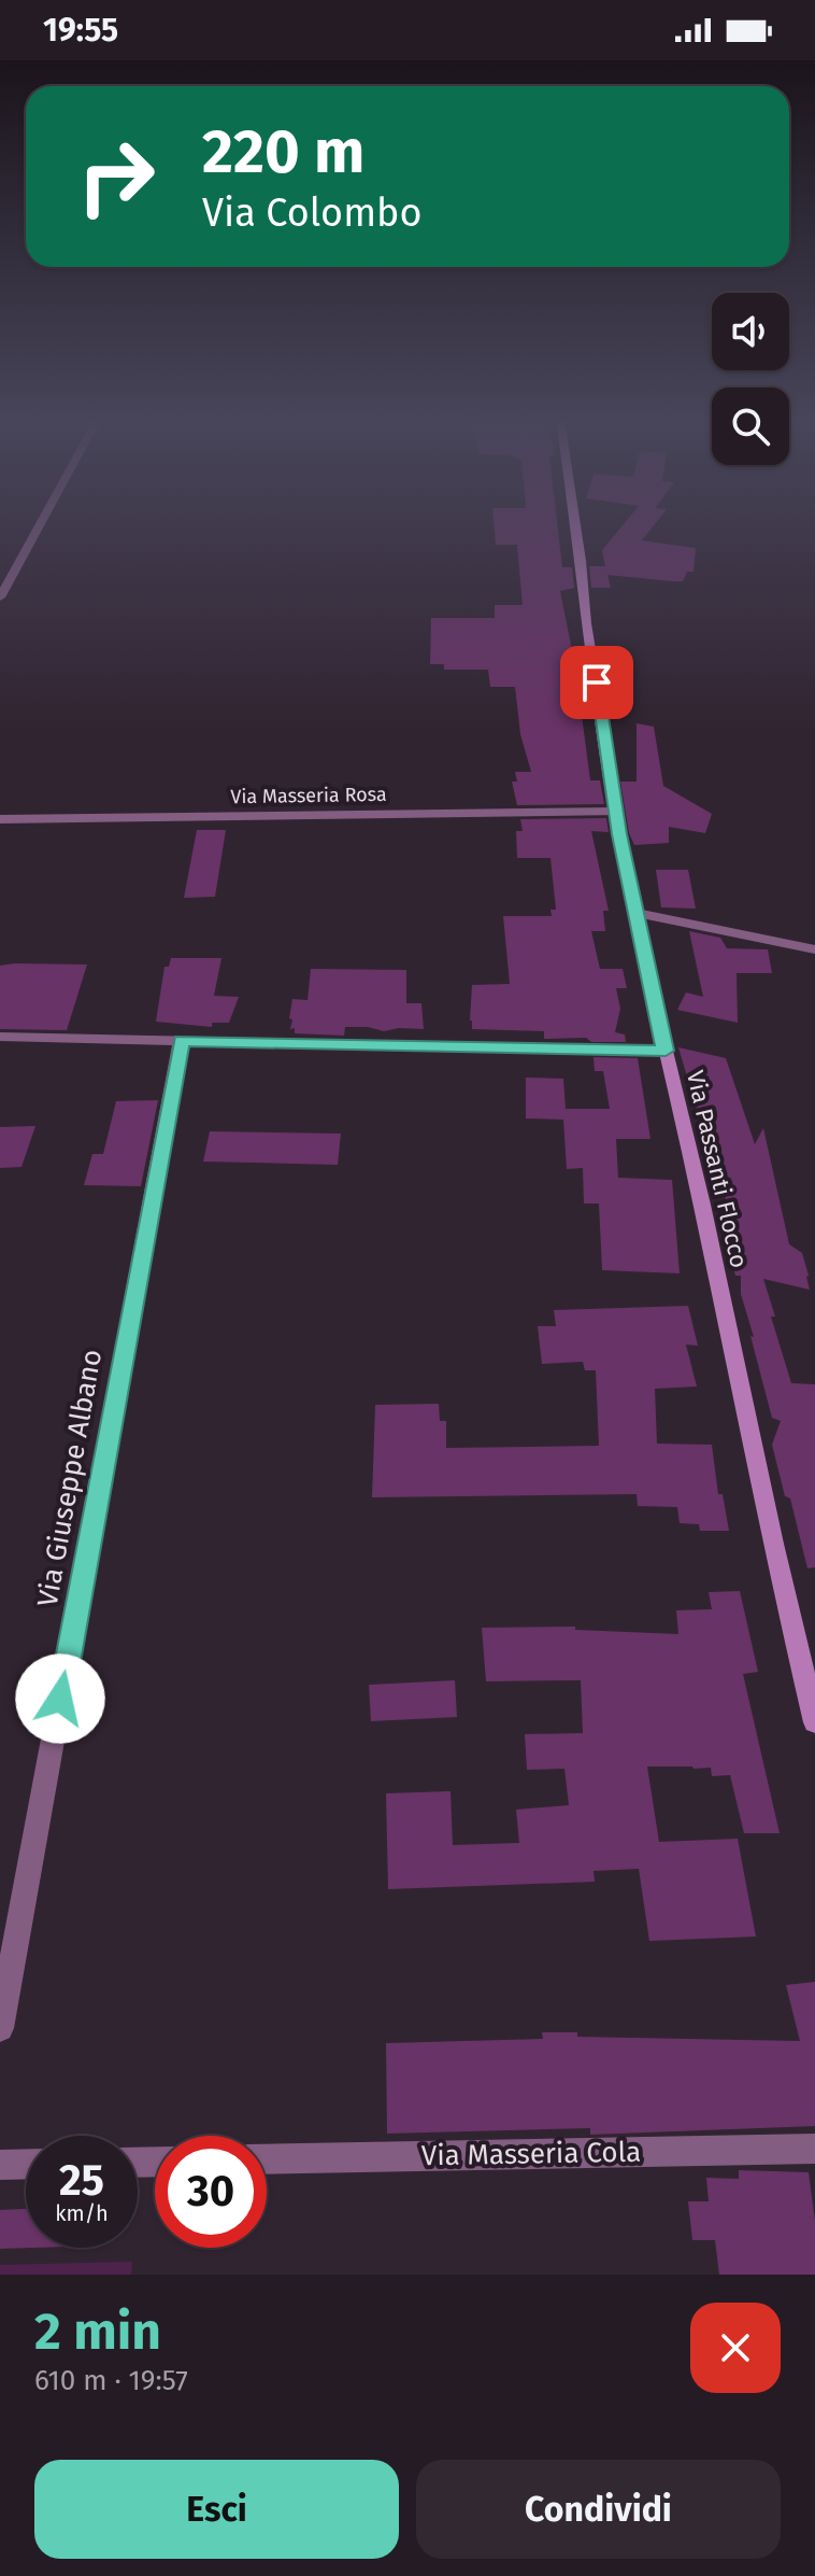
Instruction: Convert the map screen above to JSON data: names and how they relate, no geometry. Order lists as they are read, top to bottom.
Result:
{
  "streets": {
    "main road": ["Via Passanti Flocco"],
    "street": ["Via Masseria Rosa", "Via Giuseppe Albano", "Via Masseria Cola"]
  },
  "crossings": [
    ["Via Masseria Rosa", "Via Passanti Flocco"]
  ],
  "page": {
    "status": "19:55",
    "turn": ["220 m", "Via Colombo"],
    "speed": "25 km/h",
    "limit": "30",
    "heading": ["2 min", "610 m · 19:57"],
    "buttons": ["Esci", "Condividi"]
  }
}
